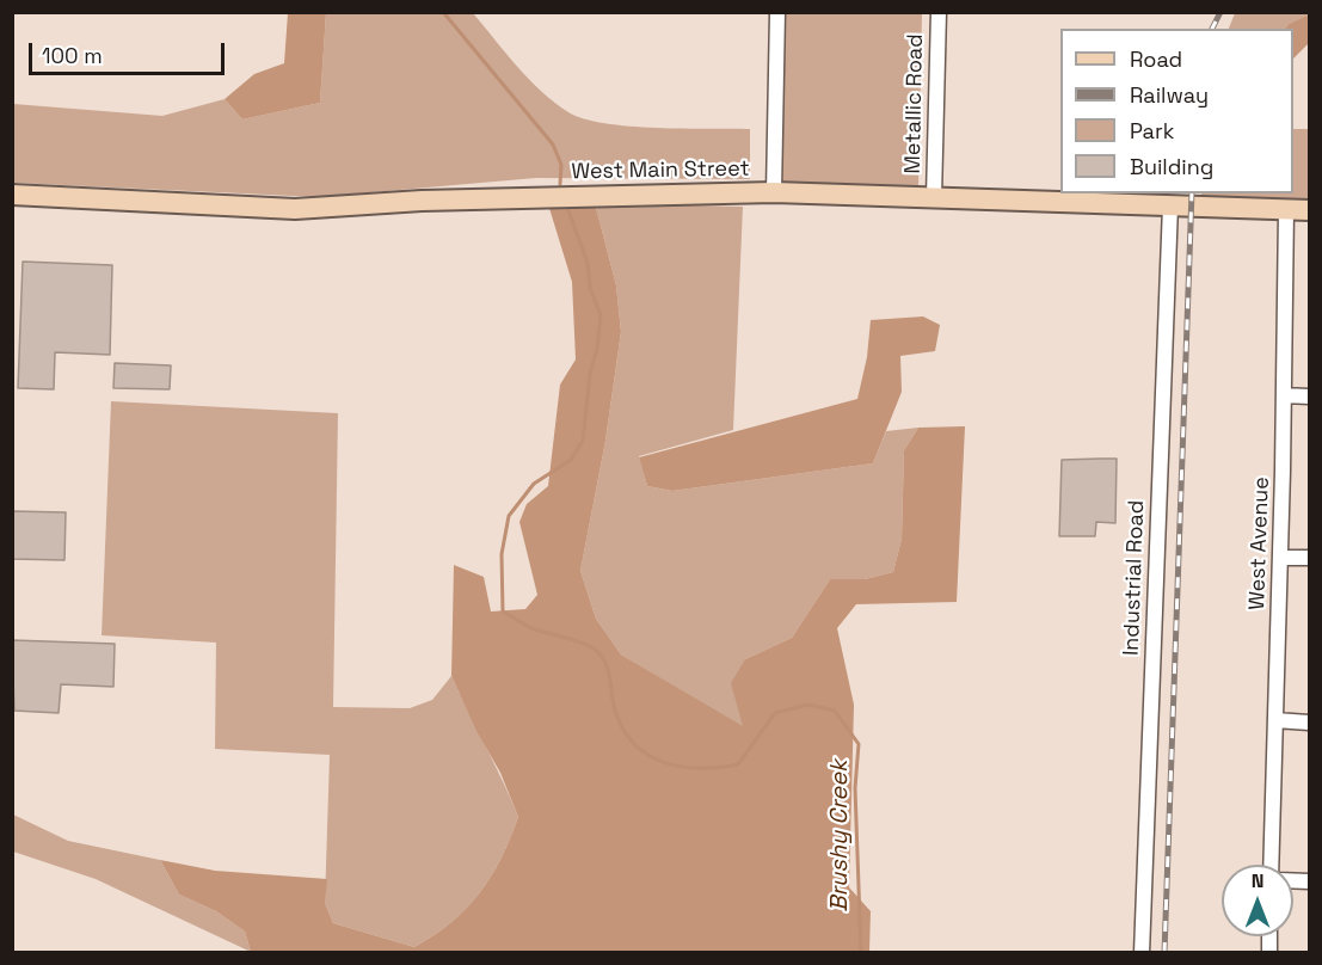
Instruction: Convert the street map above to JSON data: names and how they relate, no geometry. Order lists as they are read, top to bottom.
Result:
{
  "streets": {
    "main road": ["West Main Street"],
    "street": ["Metallic Road", "West Avenue", "Industrial Road"]
  },
  "crossings": [
    ["Metallic Road", "West Main Street"],
    ["West Main Street", "West Avenue"],
    ["West Main Street", "Industrial Road"]
  ],
  "water": ["Brushy Creek"],
  "legend": [
    "Road",
    "Railway",
    "Park",
    "Building"
  ],
  "scale_bar": "100 m",
  "north": "top"
}
